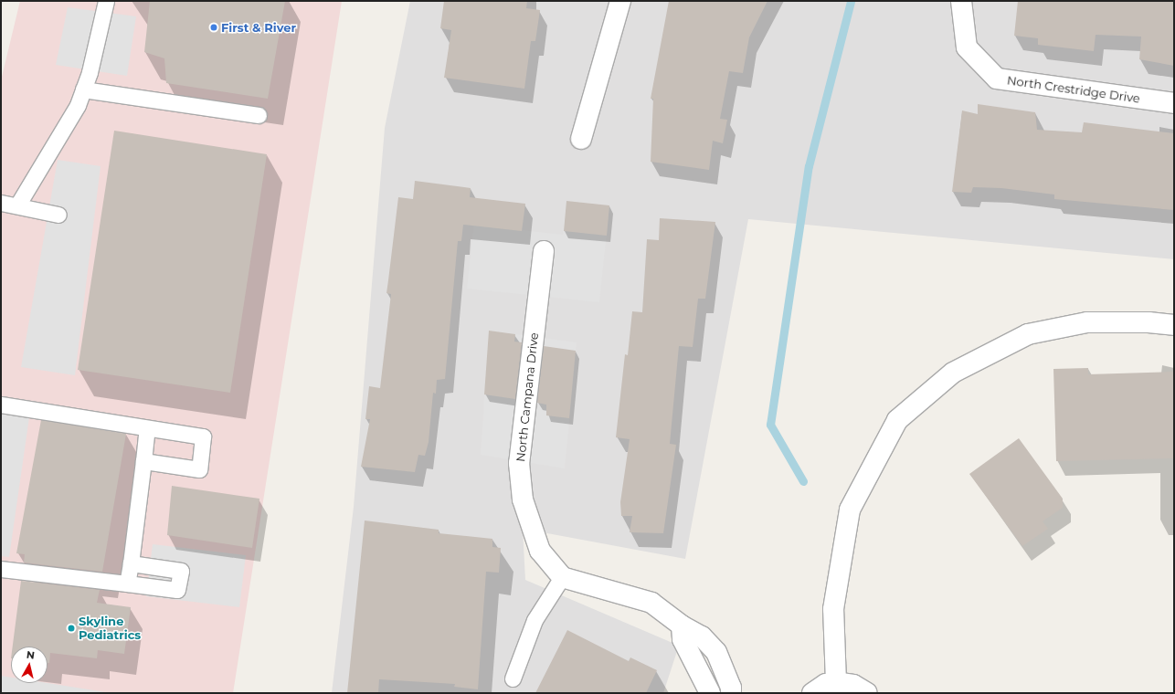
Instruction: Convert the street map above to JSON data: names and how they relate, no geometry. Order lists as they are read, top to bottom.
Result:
{
  "streets": {
    "street": ["North Crestridge Drive", "North Campana Drive"]
  },
  "places": ["First & River", "Skyline Pediatrics"],
  "north": "top"
}
